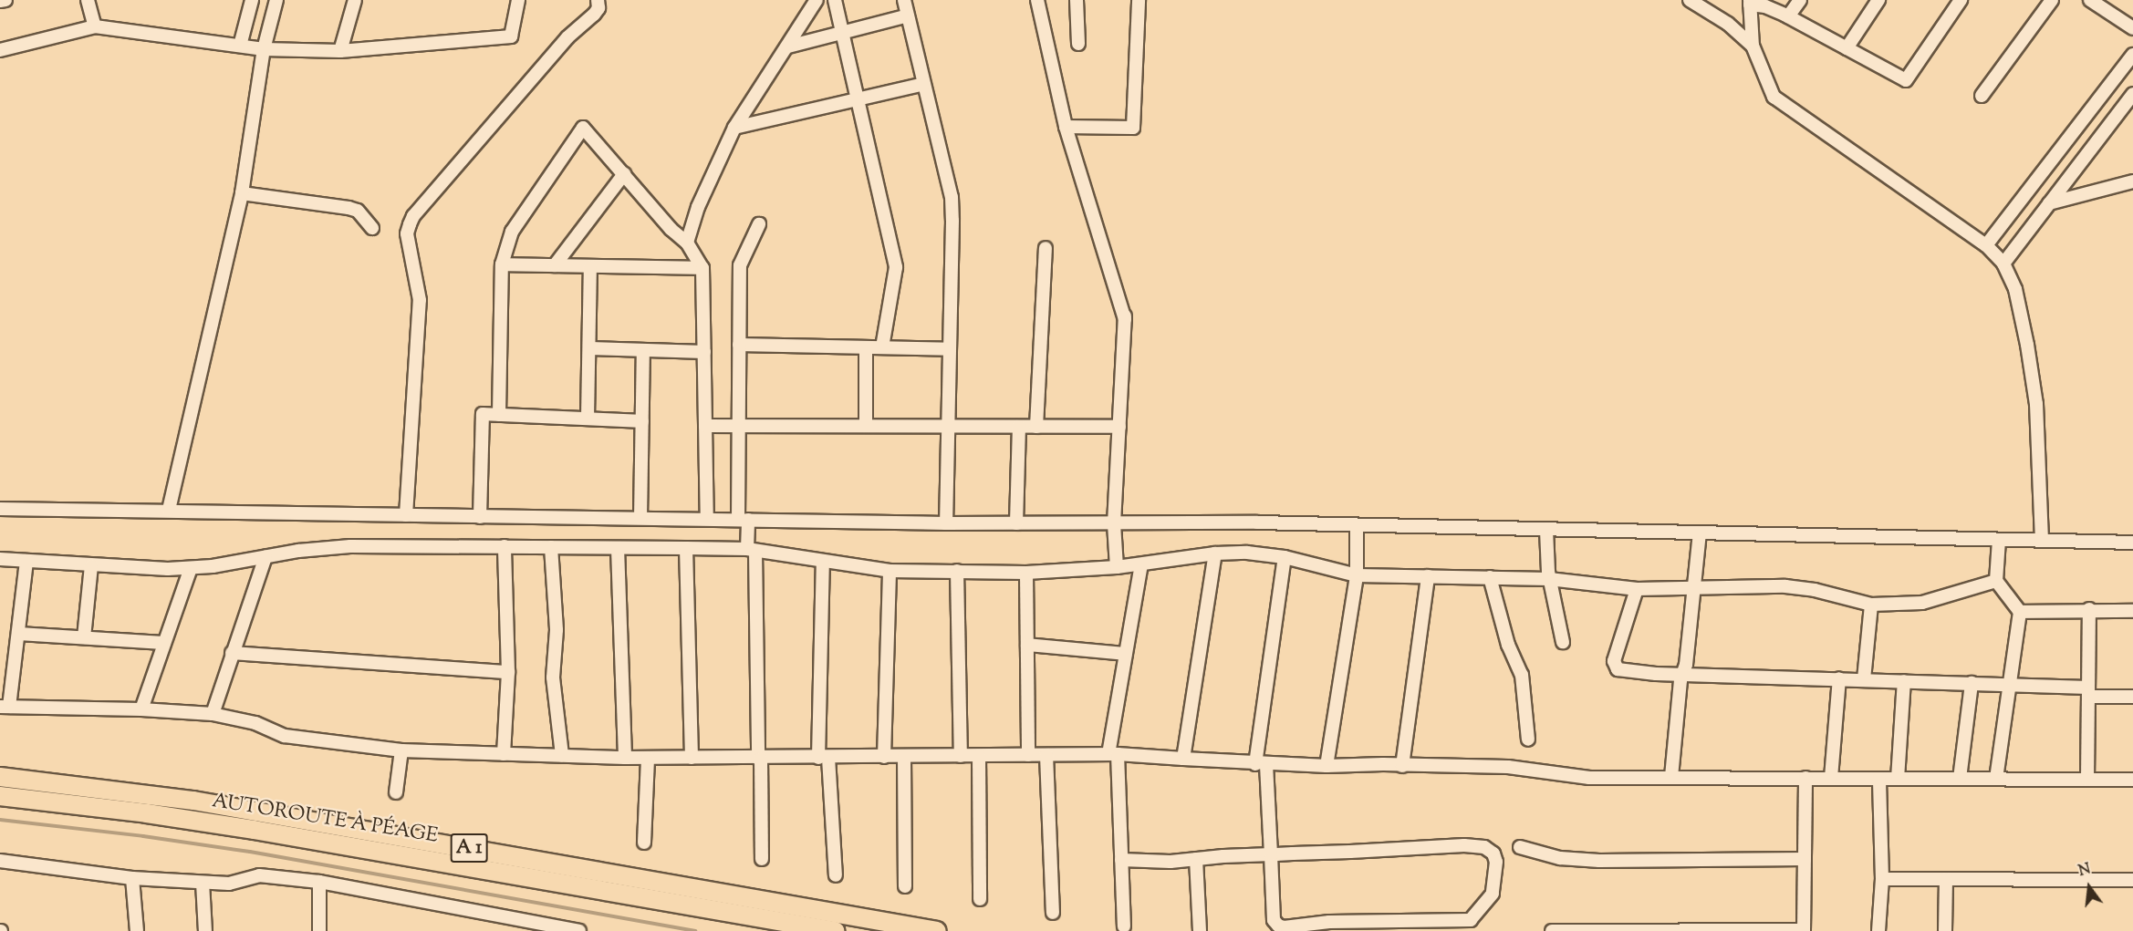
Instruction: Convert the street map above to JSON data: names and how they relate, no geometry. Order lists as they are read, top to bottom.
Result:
{
  "streets": {
    "highway": ["AUTOROUTE À PÉAGE", "A 1"]
  },
  "north": "top"
}
